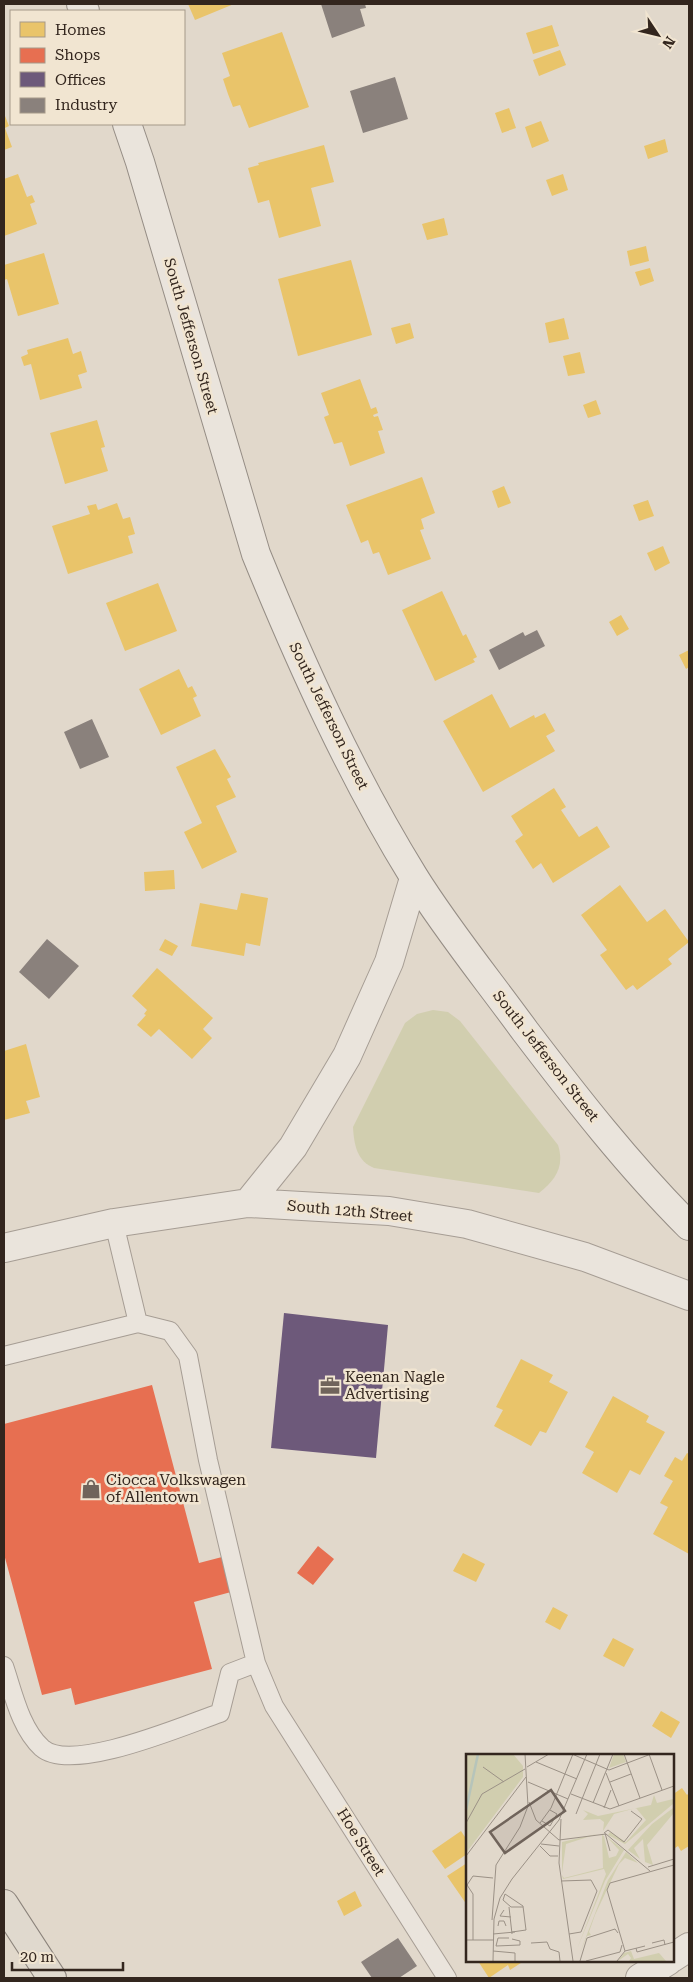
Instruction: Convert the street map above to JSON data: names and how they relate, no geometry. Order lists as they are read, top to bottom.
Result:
{
  "streets": {
    "main road": ["South Jefferson Street", "South 12th Street"],
    "lane": ["Hoe Street"]
  },
  "places": {
    "office": ["Keenan Nagle Advertising"],
    "shop": ["Ciocca Volkswagen of Allentown"]
  },
  "legend": [
    "Homes",
    "Shops",
    "Offices",
    "Industry"
  ],
  "scale_bar": "20 m",
  "north": "bottom right"
}
